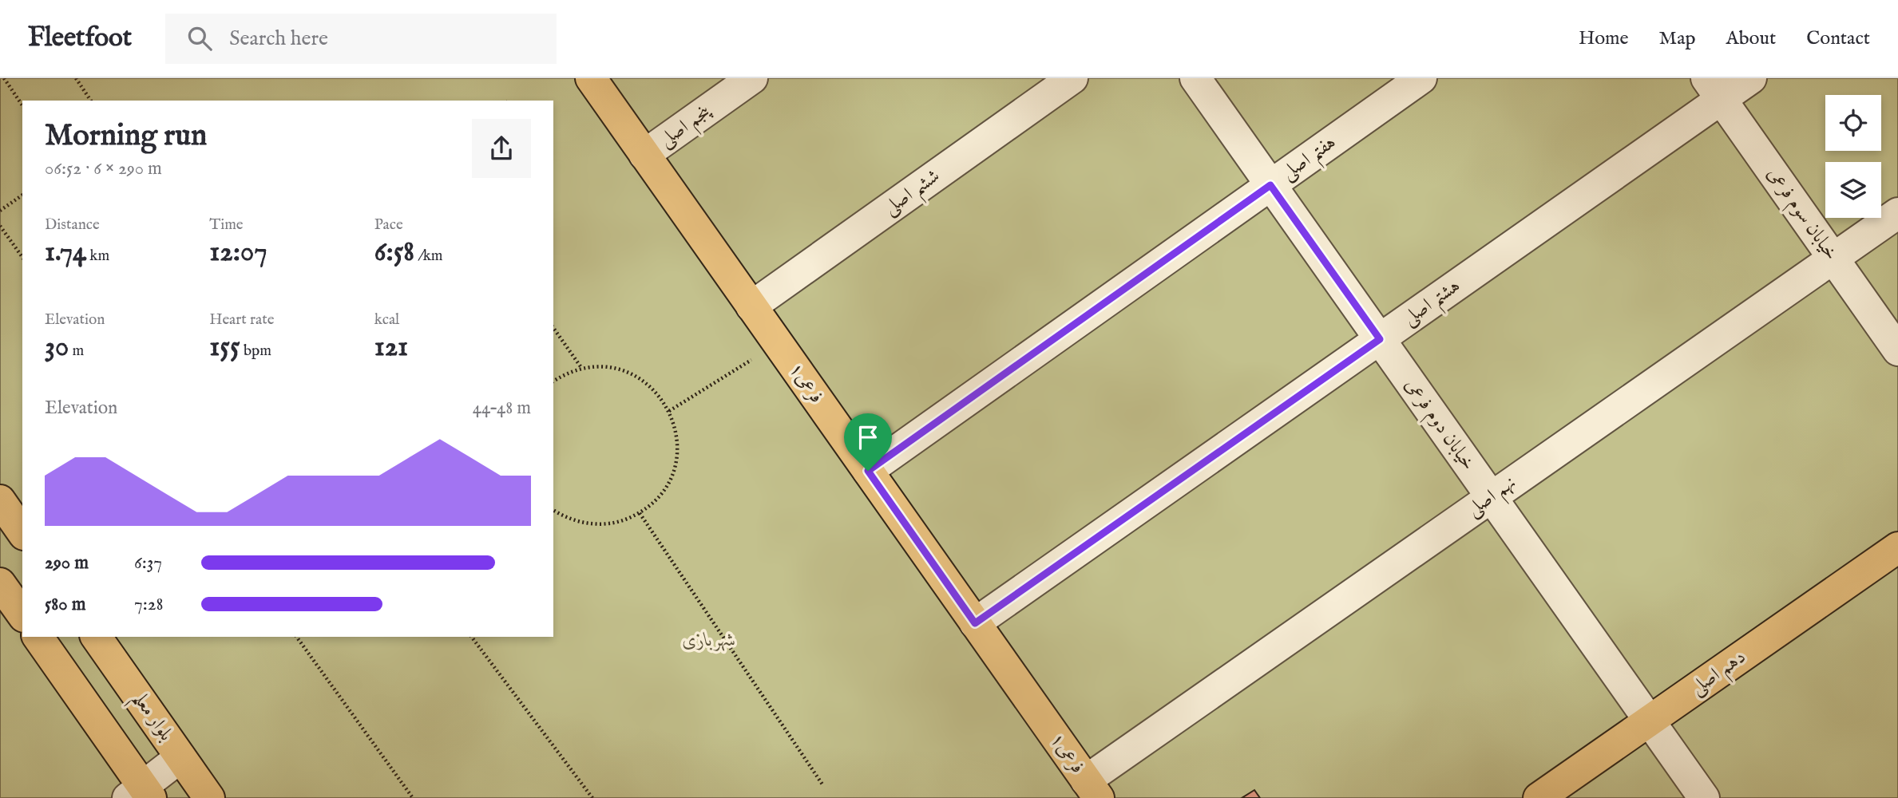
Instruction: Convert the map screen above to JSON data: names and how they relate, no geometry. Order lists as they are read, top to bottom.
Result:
{
  "streets": {
    "main road": ["فرعی۱", "دهم اصلی", "بلوار معلم"],
    "street": [
      "پنجم اصلی",
      "هفتم اصلی",
      "ششم اصلی",
      "خیابان سوم فرعی",
      "هشتم اصلی",
      "خیابان دوم فرعی",
      "نهم اصلی"
    ]
  },
  "crossings": [
    ["پنجم اصلی", "فرعی۱"],
    ["هفتم اصلی", "فرعی۱"],
    ["هفتم اصلی", "خیابان دوم فرعی"],
    ["ششم اصلی", "فرعی۱"],
    ["خیابان سوم فرعی", "هشتم اصلی"],
    ["خیابان سوم فرعی", "نهم اصلی"],
    ["هشتم اصلی", "فرعی۱"],
    ["هشتم اصلی", "خیابان دوم فرعی"],
    ["فرعی۱", "نهم اصلی"],
    ["خیابان دوم فرعی", "نهم اصلی"],
    ["خیابان دوم فرعی", "دهم اصلی"]
  ],
  "parks": ["شهربازی"],
  "page": {
    "header": "Fleetfoot",
    "search": "Search here",
    "nav": [
      "Home",
      "Map",
      "About",
      "Contact"
    ],
    "heading": ["Morning run", "06:52 · 6 × 290 m"],
    "stats": [
      ["Distance", "1.74 km"],
      ["Time", "12:07"],
      ["Pace", "6:58 /km"],
      ["Elevation", "30 m"],
      ["Heart rate", "155 bpm"],
      ["kcal", "121"]
    ],
    "chart": ["Elevation", "44–48 m"],
    "list": [
      {
        "name": "290 m",
        "note": "6:37"
      },
      {
        "name": "580 m",
        "note": "7:28"
      }
    ]
  }
}
